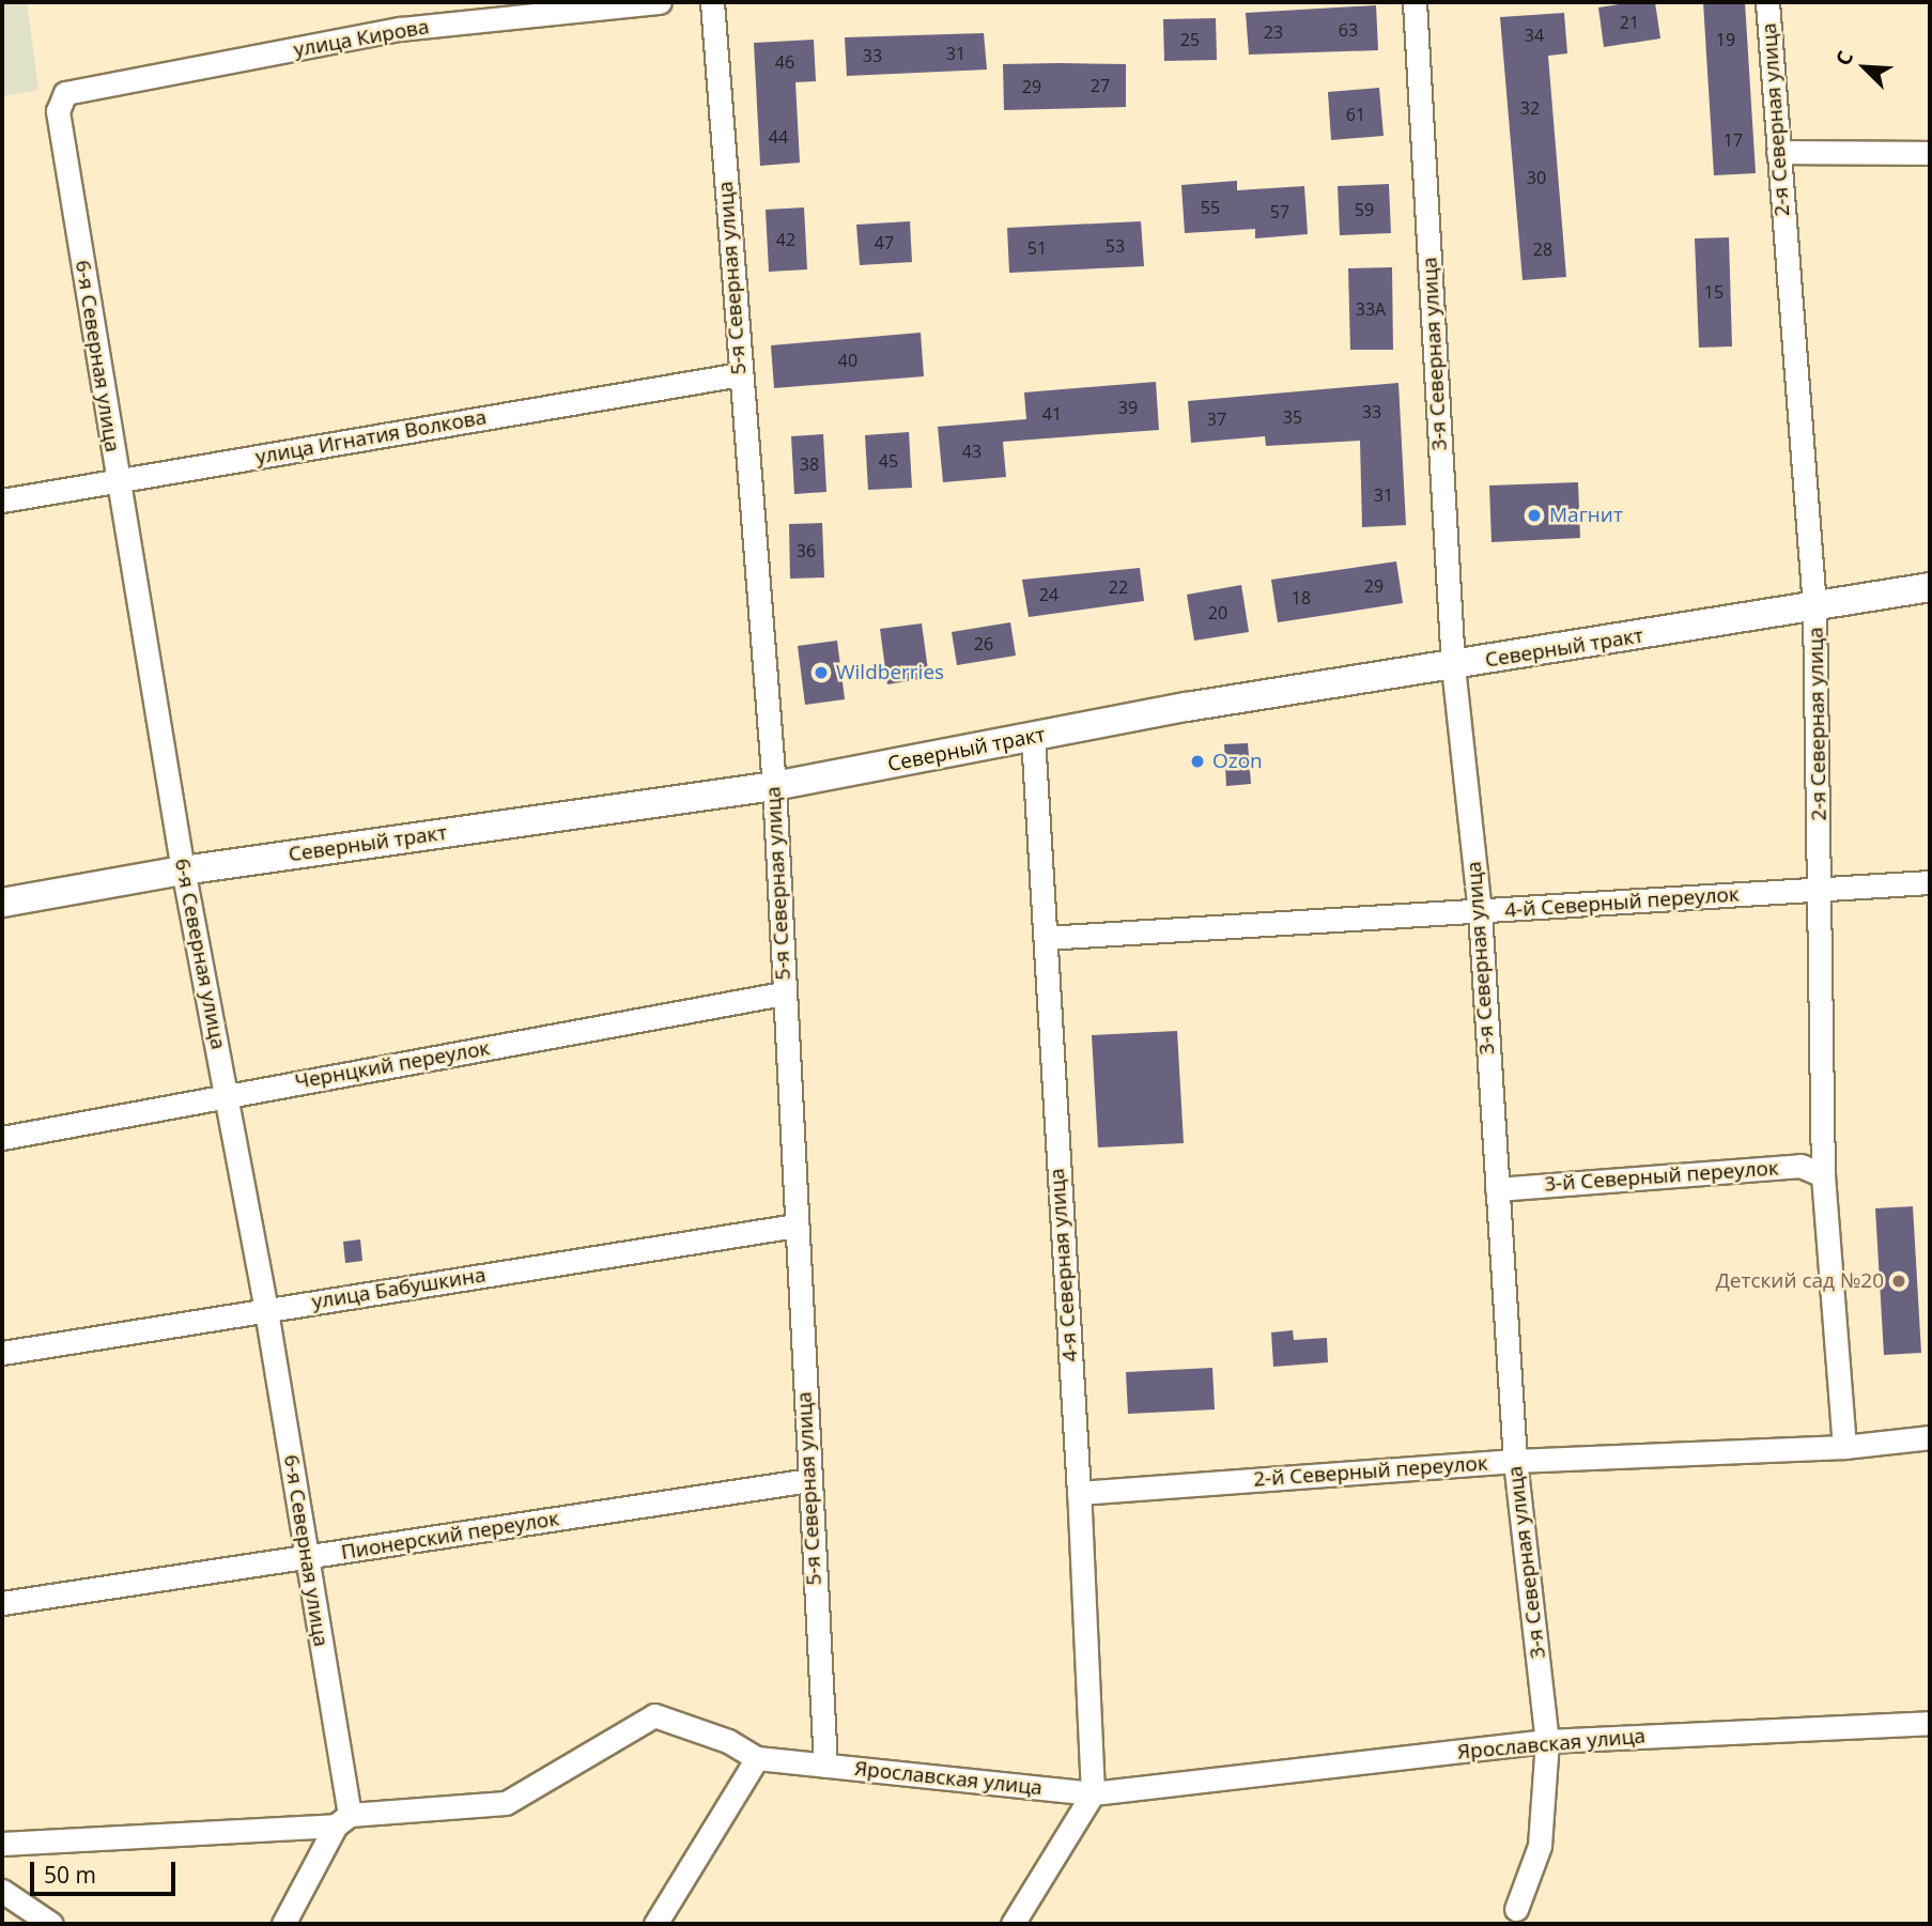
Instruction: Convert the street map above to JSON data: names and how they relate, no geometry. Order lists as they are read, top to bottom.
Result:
{
  "streets": {
    "street": [
      "улица Кирова",
      "2-я Северная улица",
      "5-я Северная улица",
      "3-я Северная улица",
      "6-я Северная улица",
      "улица Игнатия Волкова",
      "Северный тракт",
      "4-й Северный переулок",
      "Чернцкий переулок",
      "3-й Северный переулок",
      "4-я Северная улица",
      "улица Бабушкина",
      "2-й Северный переулок",
      "Пионерский переулок",
      "Ярославская улица"
    ]
  },
  "crossings": [
    ["улица Кирова", "6-я Северная улица"],
    ["2-я Северная улица", "Северный тракт"],
    ["2-я Северная улица", "4-й Северный переулок"],
    ["2-я Северная улица", "3-й Северный переулок"],
    ["2-я Северная улица", "2-й Северный переулок"],
    ["5-я Северная улица", "улица Игнатия Волкова"],
    ["5-я Северная улица", "Северный тракт"],
    ["5-я Северная улица", "Чернцкий переулок"],
    ["5-я Северная улица", "улица Бабушкина"],
    ["5-я Северная улица", "Пионерский переулок"],
    ["5-я Северная улица", "Ярославская улица"],
    ["3-я Северная улица", "Северный тракт"],
    ["3-я Северная улица", "4-й Северный переулок"],
    ["3-я Северная улица", "3-й Северный переулок"],
    ["3-я Северная улица", "2-й Северный переулок"],
    ["3-я Северная улица", "Ярославская улица"],
    ["6-я Северная улица", "улица Игнатия Волкова"],
    ["6-я Северная улица", "Северный тракт"],
    ["6-я Северная улица", "Чернцкий переулок"],
    ["6-я Северная улица", "улица Бабушкина"],
    ["6-я Северная улица", "Пионерский переулок"],
    ["6-я Северная улица", "Ярославская улица"],
    ["Северный тракт", "4-я Северная улица"],
    ["4-й Северный переулок", "4-я Северная улица"],
    ["4-я Северная улица", "2-й Северный переулок"],
    ["4-я Северная улица", "Ярославская улица"]
  ],
  "places": [
    "Магнит",
    "Wildberries",
    "Ozon",
    "Детский сад №20"
  ],
  "house_numbers": [
    "21",
    "63",
    "23",
    "34",
    "25",
    "19",
    "31",
    "33",
    "46",
    "27",
    "29",
    "32",
    "61",
    "44",
    "17",
    "30",
    "55",
    "59",
    "57",
    "42",
    "47",
    "53",
    "51",
    "28",
    "15",
    "33А",
    "40",
    "39",
    "33",
    "41",
    "35",
    "37",
    "43",
    "45",
    "38",
    "31",
    "36",
    "29",
    "22",
    "24",
    "18",
    "20",
    "26"
  ],
  "scale_bar": "50 m",
  "north": "top left"
}
